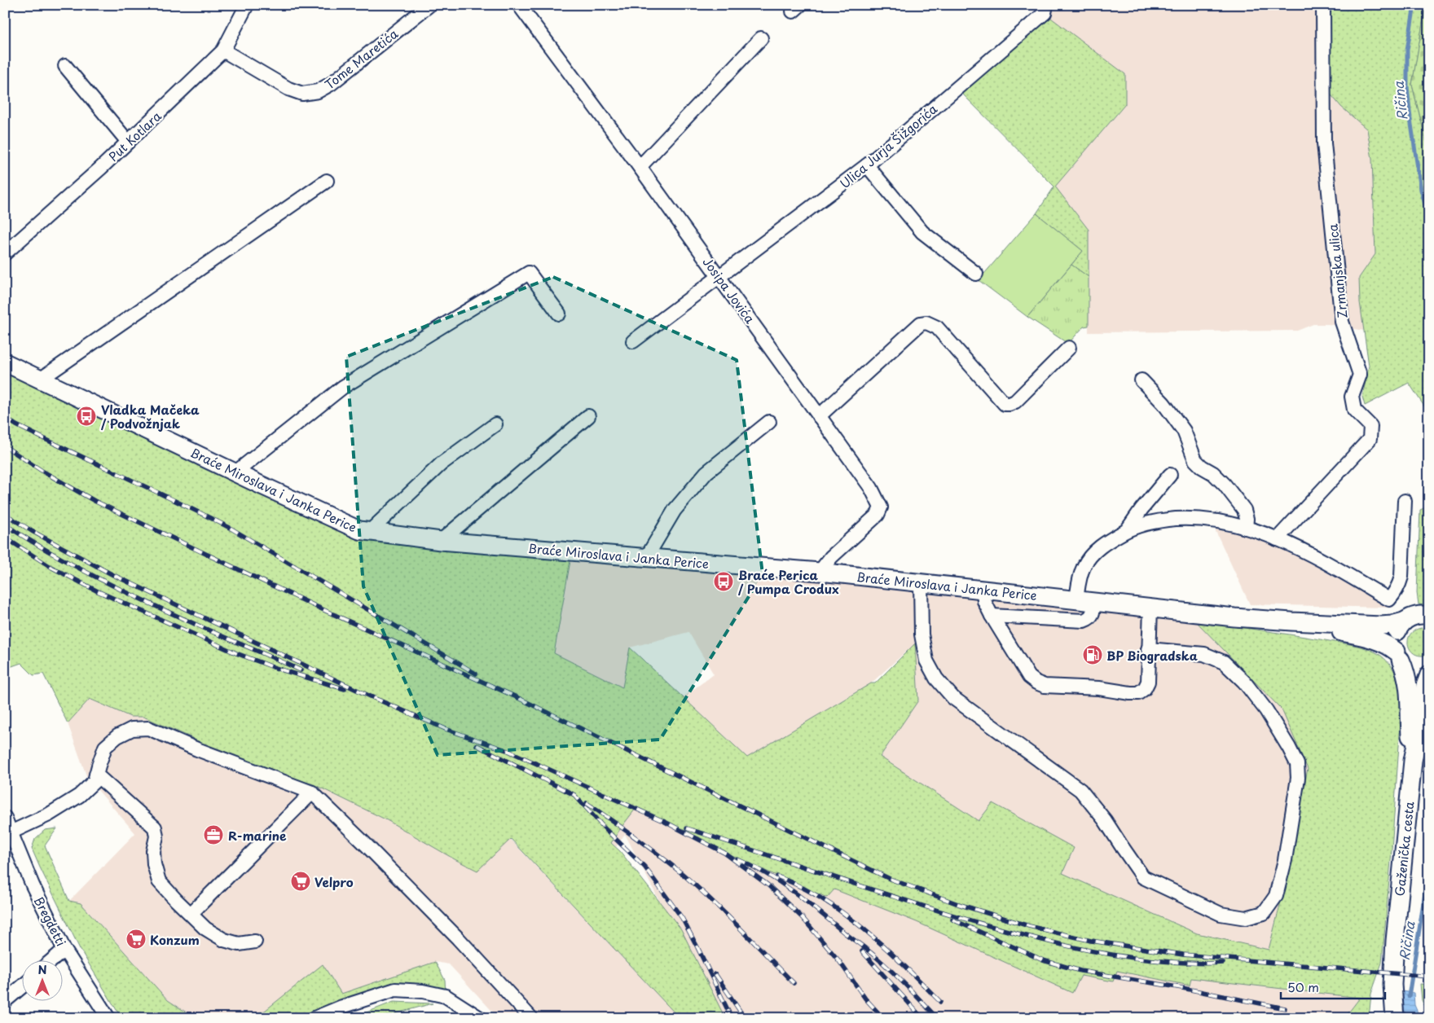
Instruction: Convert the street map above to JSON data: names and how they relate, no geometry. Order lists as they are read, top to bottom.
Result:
{
  "streets": {
    "main road": ["Braće Miroslava i Janka Perice", "Gaženička cesta"],
    "street": [
      "Tome Maretića",
      "Put Kotlara",
      "Ulica Jurja Šižgorića",
      "Zrmanjska ulica",
      "Josipa Jovića",
      "Bregdetti"
    ]
  },
  "crossings": [
    ["Tome Maretića", "Put Kotlara"],
    ["Ulica Jurja Šižgorića", "Josipa Jovića"],
    ["Josipa Jovića", "Braće Miroslava i Janka Perice"],
    ["Braće Miroslava i Janka Perice", "Gaženička cesta"]
  ],
  "water": ["Ričina"],
  "places": {
    "bus stop": ["Vladka Mačeka / Podvožnjak", "Braće Perica / Pumpa Crodux"],
    "fuel station": ["BP Biogradska"],
    "office": ["R-marine"],
    "supermarket": ["Velpro", "Konzum"]
  },
  "scale_bar": "50 m",
  "north": "top"
}
